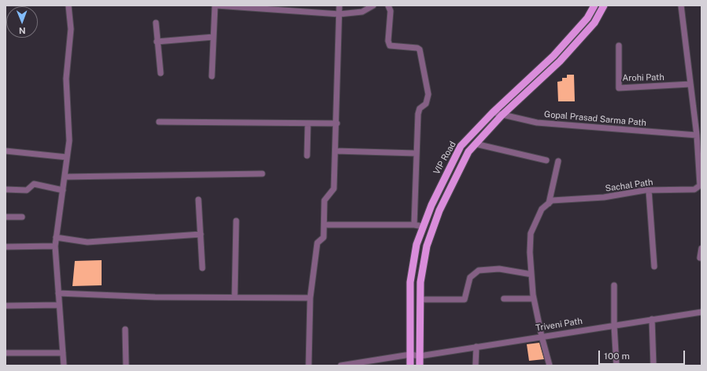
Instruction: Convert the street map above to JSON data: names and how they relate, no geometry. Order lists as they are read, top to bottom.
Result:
{
  "streets": {
    "main road": ["VIP Road"],
    "street": [
      "Arohi Path",
      "Gopal Prasad Sarma Path",
      "Sachal Path",
      "Triveni Path"
    ]
  },
  "crossings": [
    ["Arohi Path", "Sachal Path"],
    ["Gopal Prasad Sarma Path", "VIP Road"],
    ["Gopal Prasad Sarma Path", "Sachal Path"],
    ["VIP Road", "Triveni Path"]
  ],
  "scale_bar": "100 m",
  "north": "bottom"
}
